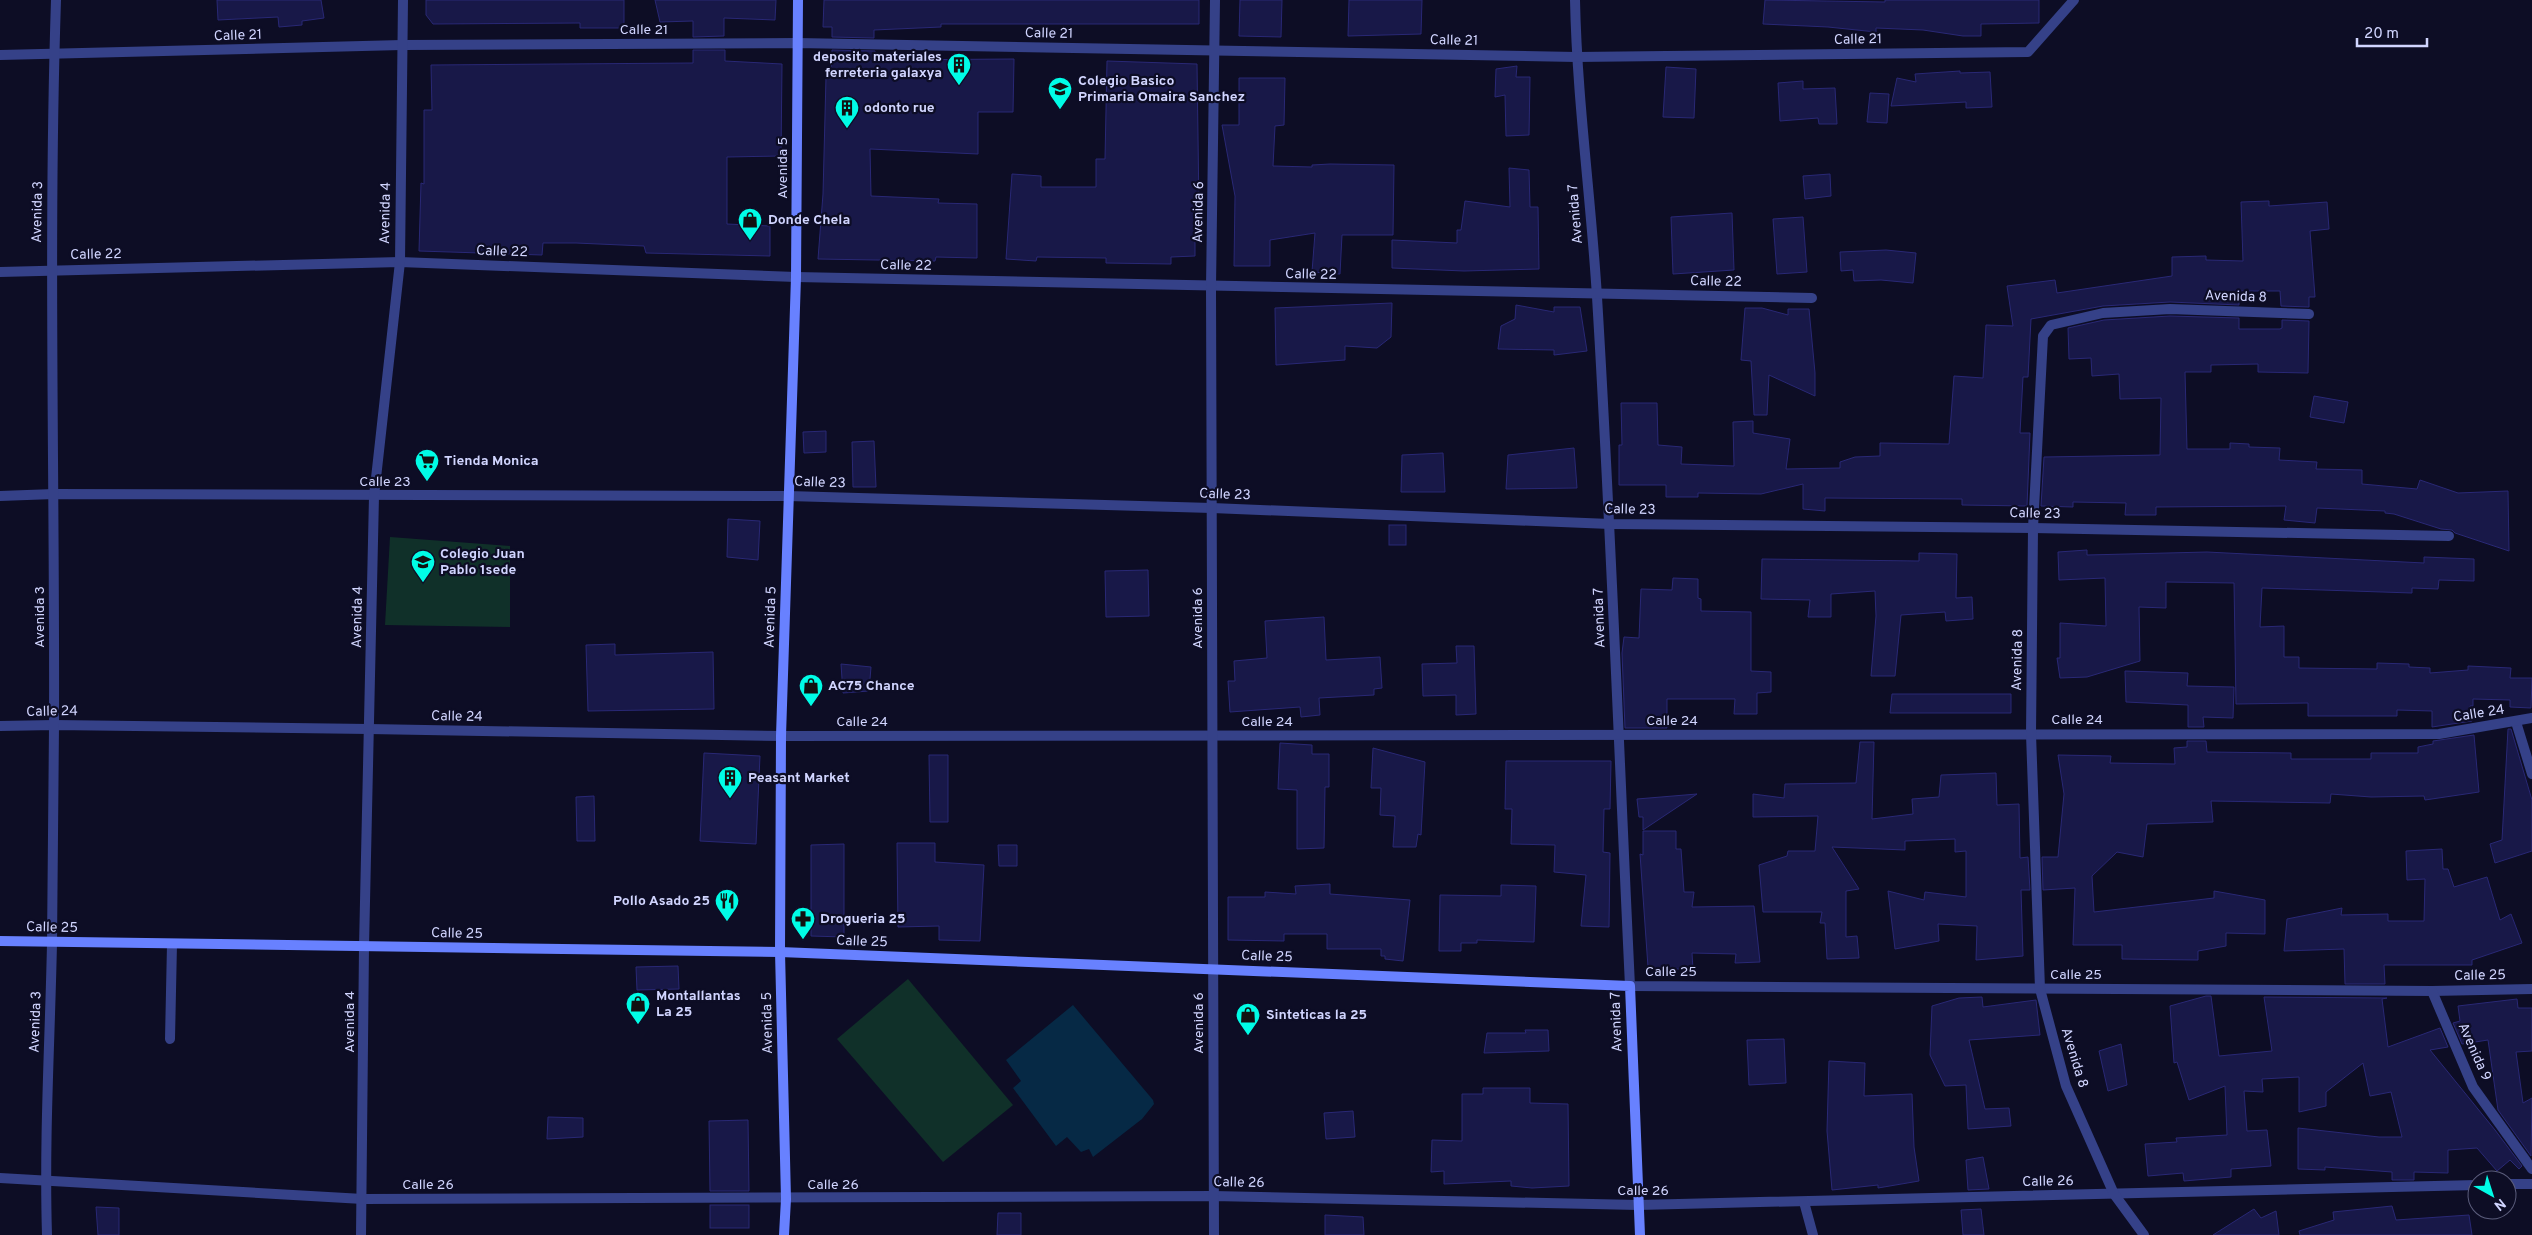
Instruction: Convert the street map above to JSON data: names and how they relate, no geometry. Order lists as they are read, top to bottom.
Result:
{
  "streets": {
    "street": [
      "Calle 21",
      "Avenida 5",
      "Avenida 3",
      "Avenida 6",
      "Avenida 4",
      "Avenida 7",
      "Calle 22",
      "Avenida 8",
      "Calle 23",
      "Calle 24",
      "Calle 25",
      "Avenida 9",
      "Calle 26"
    ]
  },
  "crossings": [
    ["Calle 21", "Avenida 5"],
    ["Calle 21", "Avenida 3"],
    ["Calle 21", "Avenida 6"],
    ["Calle 21", "Avenida 4"],
    ["Calle 21", "Avenida 7"],
    ["Avenida 5", "Calle 22"],
    ["Avenida 5", "Calle 23"],
    ["Avenida 5", "Calle 24"],
    ["Avenida 5", "Calle 25"],
    ["Avenida 5", "Calle 26"],
    ["Avenida 3", "Calle 22"],
    ["Avenida 3", "Calle 23"],
    ["Avenida 3", "Calle 24"],
    ["Avenida 3", "Calle 25"],
    ["Avenida 3", "Calle 26"],
    ["Avenida 6", "Calle 22"],
    ["Avenida 6", "Calle 23"],
    ["Avenida 6", "Calle 24"],
    ["Avenida 6", "Calle 25"],
    ["Avenida 6", "Calle 26"],
    ["Avenida 4", "Calle 22"],
    ["Avenida 4", "Calle 23"],
    ["Avenida 4", "Calle 24"],
    ["Avenida 4", "Calle 25"],
    ["Avenida 4", "Calle 26"],
    ["Avenida 7", "Calle 22"],
    ["Avenida 7", "Calle 23"],
    ["Avenida 7", "Calle 24"],
    ["Avenida 7", "Calle 25"],
    ["Avenida 7", "Calle 26"],
    ["Avenida 8", "Calle 23"],
    ["Avenida 8", "Calle 24"],
    ["Avenida 8", "Calle 25"],
    ["Avenida 8", "Calle 26"],
    ["Calle 25", "Avenida 9"]
  ],
  "places": {
    "building": ["deposito materiales ferreteria galaxya", "odonto rue", "Peasant Market"],
    "school or university": ["Colegio Basico Primaria Omaira Sanchez", "Colegio Juan Pablo 1sede"],
    "shop": [
      "Donde Chela",
      "AC75 Chance",
      "Montallantas La 25",
      "Sinteticas la 25"
    ],
    "supermarket": ["Tienda Monica"],
    "restaurant": ["Pollo Asado 25"],
    "pharmacy": ["Drogueria 25"]
  },
  "scale_bar": "20 m",
  "north": "bottom right"
}
